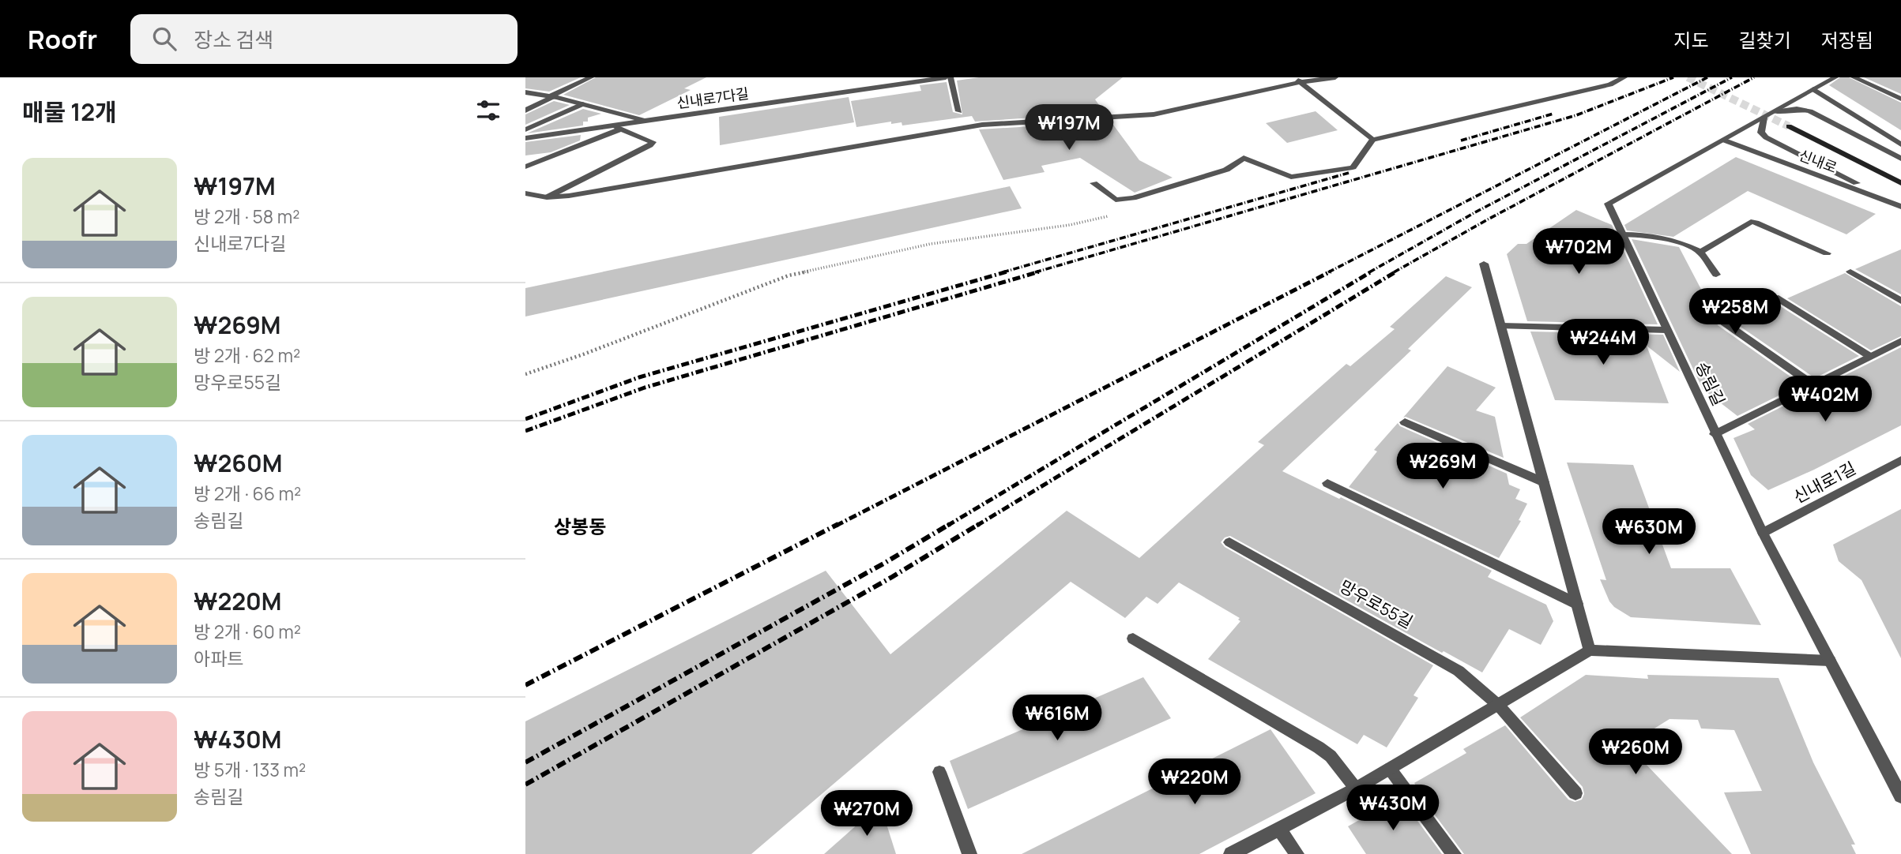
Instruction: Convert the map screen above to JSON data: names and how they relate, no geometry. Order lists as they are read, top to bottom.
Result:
{
  "streets": {
    "main road": ["신내로"],
    "street": [
      "신내로7다길",
      "송림길",
      "신내로1길",
      "망우로55길"
    ]
  },
  "crossings": [
    ["신내로", "송림길"],
    ["송림길", "신내로1길"]
  ],
  "districts": ["상봉동"],
  "page": {
    "header": "Roofr",
    "search": "장소 검색",
    "nav": ["지도", "길찾기", "저장됨"],
    "heading": "매물 12개",
    "price": [
      "₩197M",
      "₩702M",
      "₩258M",
      "₩244M",
      "₩402M",
      "₩269M",
      "₩630M",
      "₩616M",
      "₩260M",
      "₩220M",
      "₩430M",
      "₩270M"
    ],
    "list": [
      {
        "name": "₩197M",
        "note": "방 2개 · 58 m² · 신내로7다길"
      },
      {
        "name": "₩269M",
        "note": "방 2개 · 62 m² · 망우로55길"
      },
      {
        "name": "₩260M",
        "note": "방 2개 · 66 m² · 송림길"
      },
      {
        "name": "₩220M",
        "note": "방 2개 · 60 m² · 아파트"
      },
      {
        "name": "₩430M",
        "note": "방 5개 · 133 m² · 송림길"
      }
    ]
  }
}
